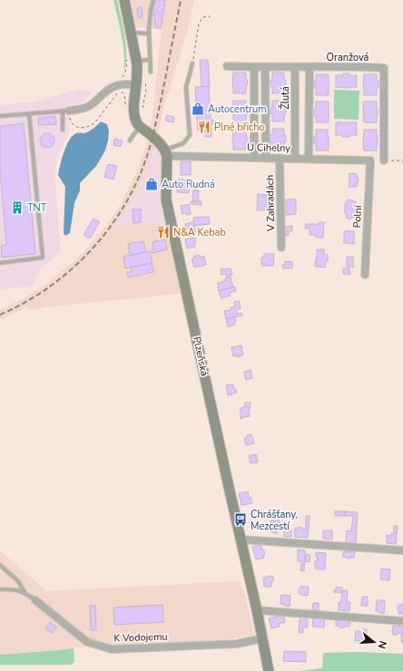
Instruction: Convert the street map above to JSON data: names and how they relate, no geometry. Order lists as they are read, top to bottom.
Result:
{
  "streets": {
    "main road": ["Plzeňská"],
    "street": [
      "Oranžová",
      "Žlutá",
      "U Cihelny",
      "V Zahradách",
      "Polní",
      "K Vodojemu"
    ]
  },
  "crossings": [
    ["Žlutá", "U Cihelny"],
    ["U Cihelny", "V Zahradách"],
    ["U Cihelny", "Polní"],
    ["U Cihelny", "Plzeňská"],
    ["Plzeňská", "K Vodojemu"]
  ],
  "places": {
    "shop": ["Autocentrum", "Auto Rudná"],
    "restaurant": ["Plné břicho", "N&A Kebab"],
    "building": ["TNT"],
    "bus stop": ["Chrášťany, Mezcestí"]
  },
  "north": "right"
}
